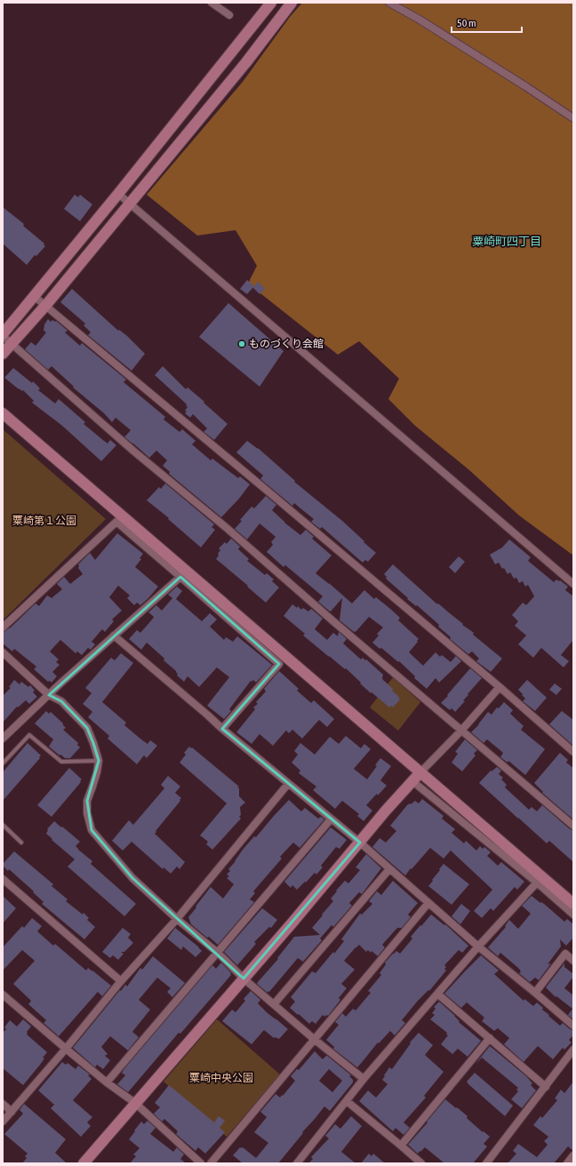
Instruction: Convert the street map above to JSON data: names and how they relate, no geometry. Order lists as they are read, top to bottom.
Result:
{
  "districts": ["粟崎町四丁目"],
  "parks": ["粟崎第１公園", "粟崎中央公園"],
  "places": ["ものづくり会館"],
  "scale_bar": "50 m"
}
